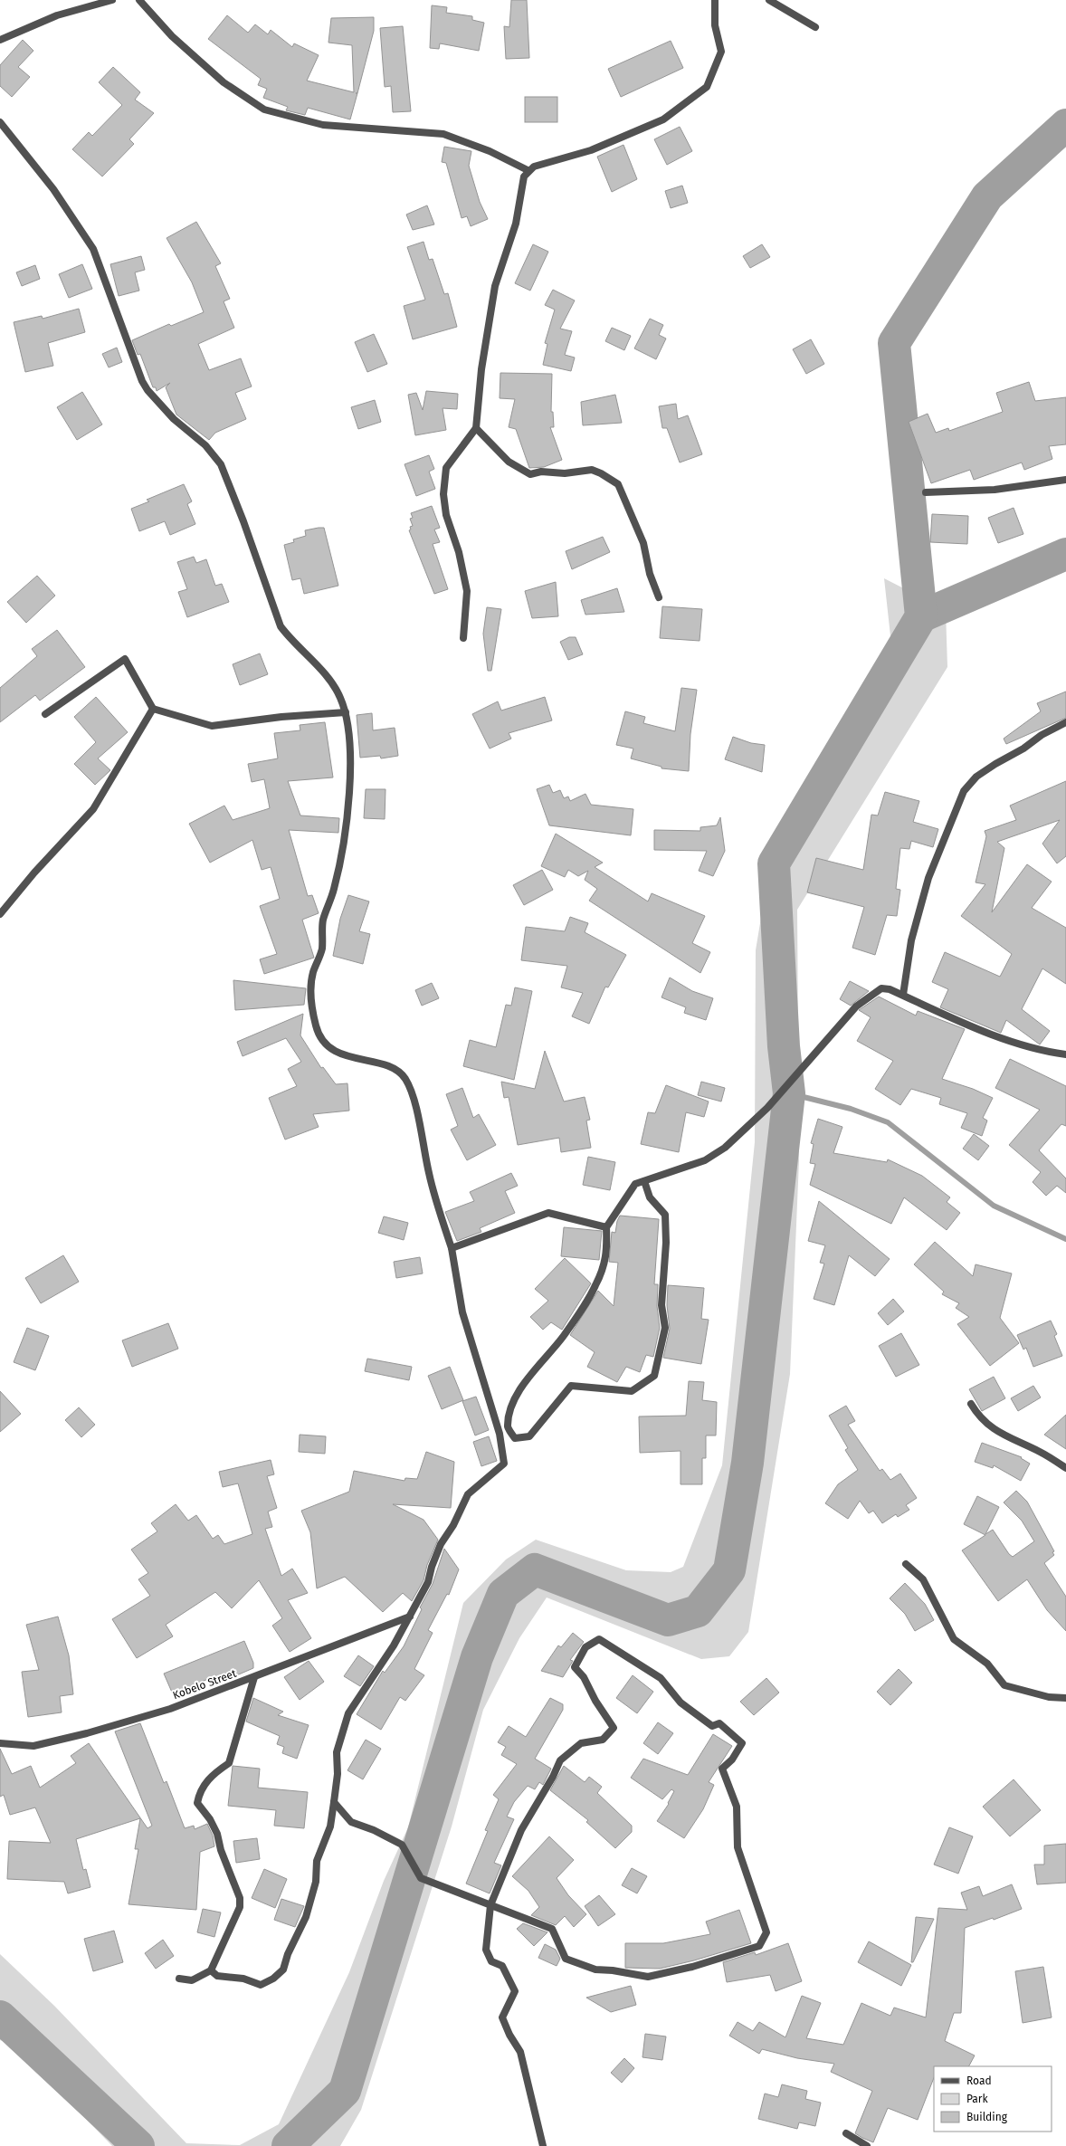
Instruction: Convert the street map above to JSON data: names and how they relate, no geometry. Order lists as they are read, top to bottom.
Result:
{
  "streets": {
    "street": ["Kobelo Street"]
  },
  "legend": ["Road", "Park", "Building"]
}
